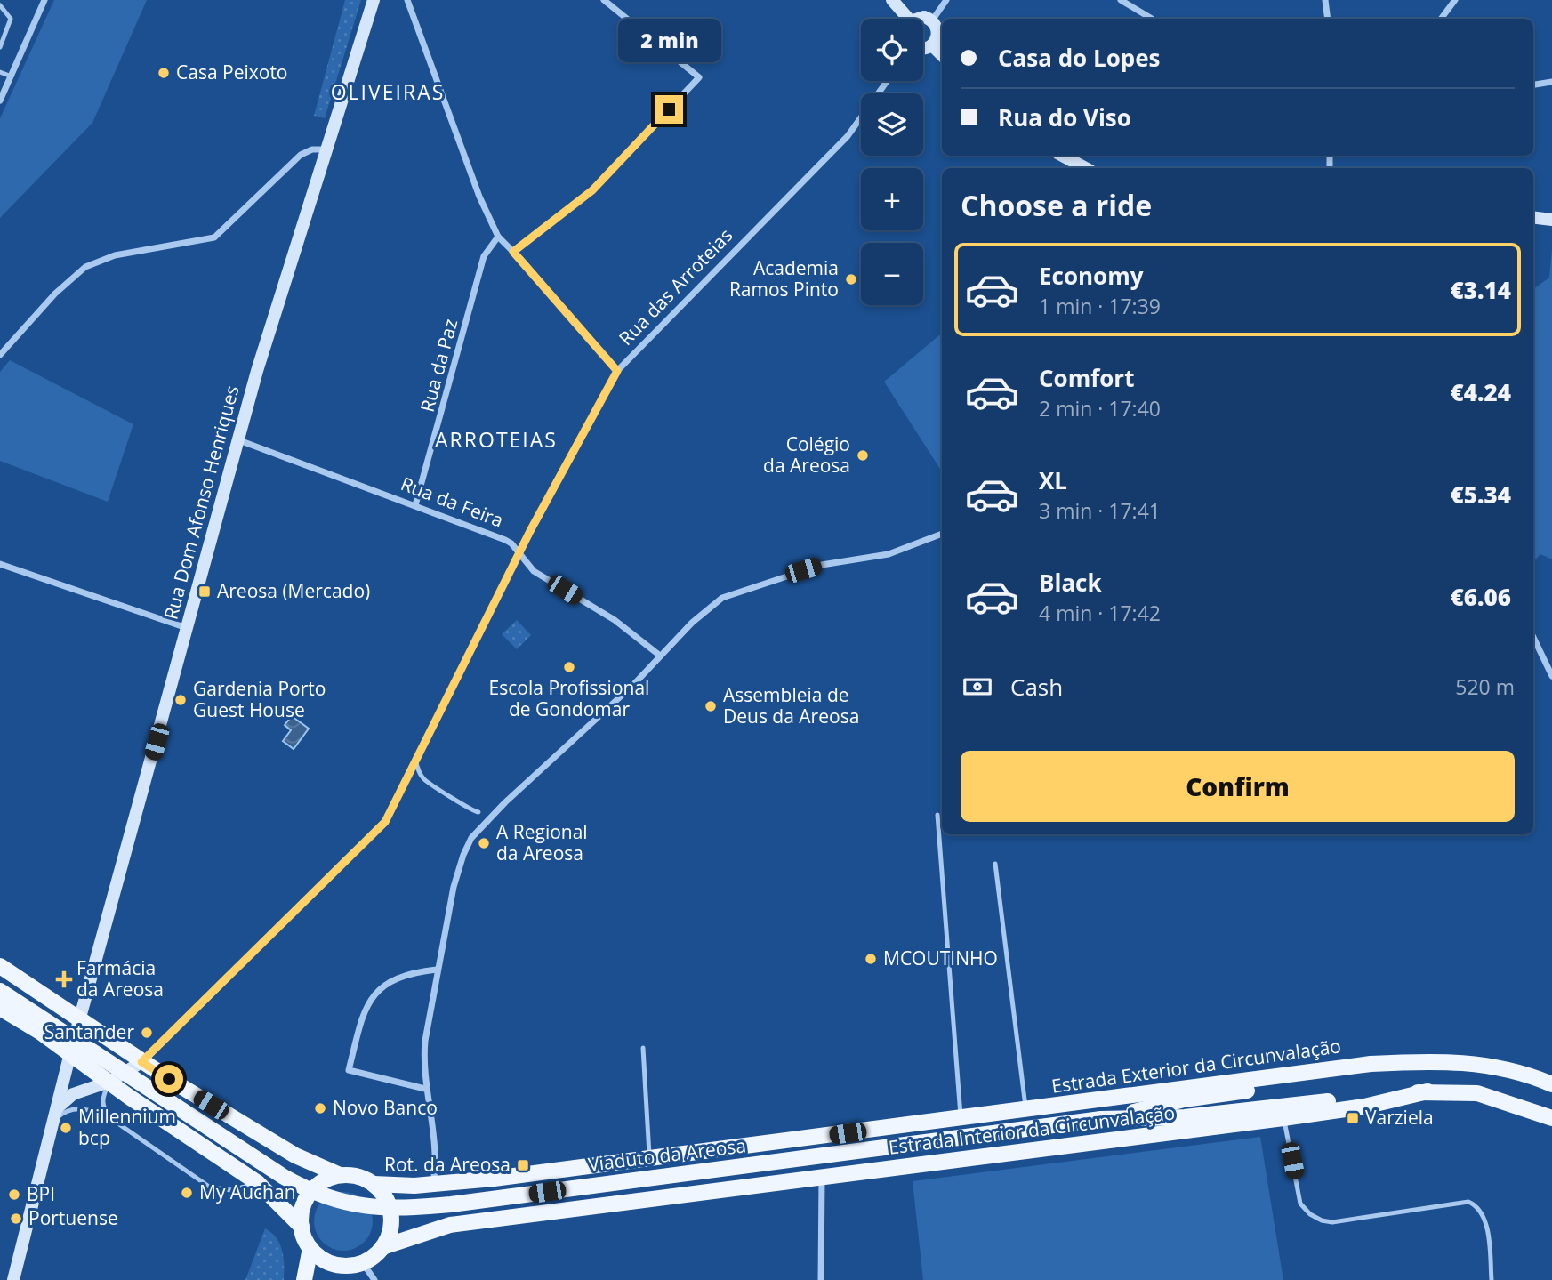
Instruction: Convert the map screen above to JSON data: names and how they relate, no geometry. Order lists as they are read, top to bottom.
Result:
{
  "streets": {
    "main road": [
      "Rua Dom Afonso Henriques",
      "Estrada Exterior da Circunvalação",
      "Estrada Interior da Circunvalação",
      "Viaduto da Areosa"
    ],
    "street": ["Rua das Arroteias", "Rua da Paz", "Rua da Feira"]
  },
  "crossings": [
    ["Rua das Arroteias", "Rua da Feira"],
    ["Rua da Paz", "Rua da Feira"],
    ["Rua Dom Afonso Henriques", "Rua da Feira"],
    ["Estrada Exterior da Circunvalação", "Estrada Interior da Circunvalação"],
    ["Estrada Exterior da Circunvalação", "Viaduto da Areosa"],
    ["Estrada Interior da Circunvalação", "Viaduto da Areosa"]
  ],
  "districts": ["OLIVEIRAS", "ARROTEIAS"],
  "places": {
    "other": [
      "Casa Peixoto",
      "Academia Ramos Pinto",
      "Colégio da Areosa",
      "Escola Profissional de Gondomar",
      "Gardenia Porto Guest House",
      "Assembleia de Deus da Areosa",
      "A Regional da Areosa",
      "MCOUTINHO",
      "Santander",
      "Novo Banco",
      "Millennium bcp",
      "My Auchan",
      "BPI",
      "Portuense"
    ],
    "transit": ["Areosa (Mercado)", "Varziela", "Rot. da Areosa"],
    "health": ["Farmácia da Areosa"]
  },
  "page": {
    "map_buttons": ["+", "−"],
    "bubble": "2 min",
    "banner": ["Casa do Lopes", "Rua do Viso"],
    "heading": "Choose a ride",
    "list": [
      {
        "name": "Economy",
        "note": "1 min · 17:39",
        "value": "€3.14"
      },
      {
        "name": "Comfort",
        "note": "2 min · 17:40",
        "value": "€4.24"
      },
      {
        "name": "XL",
        "note": "3 min · 17:41",
        "value": "€5.34"
      },
      {
        "name": "Black",
        "note": "4 min · 17:42",
        "value": "€6.06"
      }
    ],
    "pay": ["Cash", "520 m"],
    "buttons": "Confirm"
  }
}
